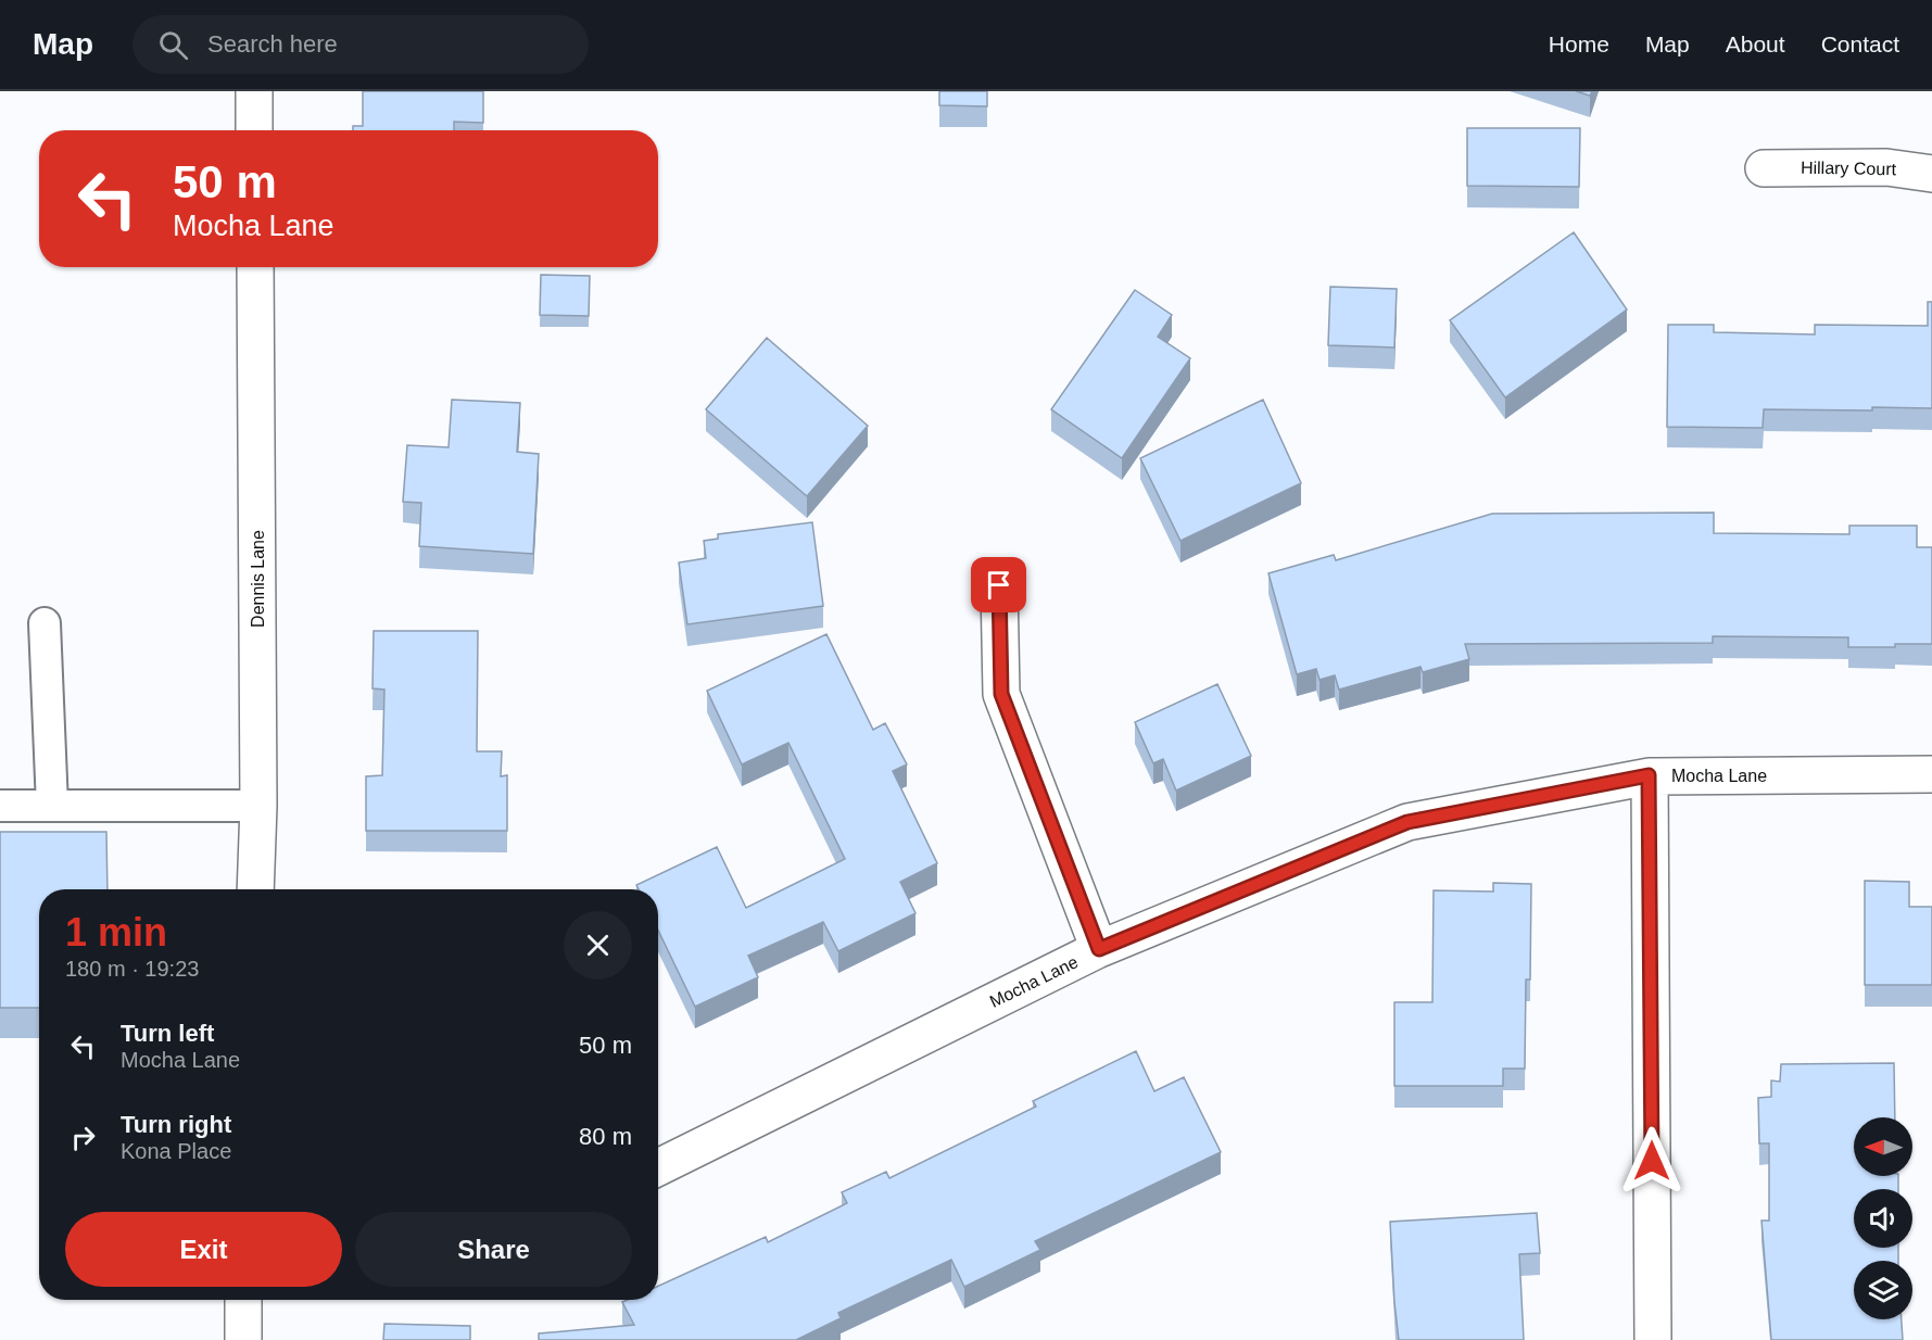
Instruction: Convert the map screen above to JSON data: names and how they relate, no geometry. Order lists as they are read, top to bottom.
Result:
{
  "streets": {
    "street": ["Hillary Court", "Dennis Lane", "Mocha Lane"]
  },
  "north": "left",
  "page": {
    "header": "Map",
    "search": "Search here",
    "nav": [
      "Home",
      "Map",
      "About",
      "Contact"
    ],
    "turn": ["50 m", "Mocha Lane"],
    "heading": ["1 min", "180 m · 19:23"],
    "list": [
      {
        "name": "Turn left",
        "note": "Mocha Lane",
        "value": "50 m"
      },
      {
        "name": "Turn right",
        "note": "Kona Place",
        "value": "80 m"
      }
    ],
    "buttons": ["Exit", "Share"]
  }
}
